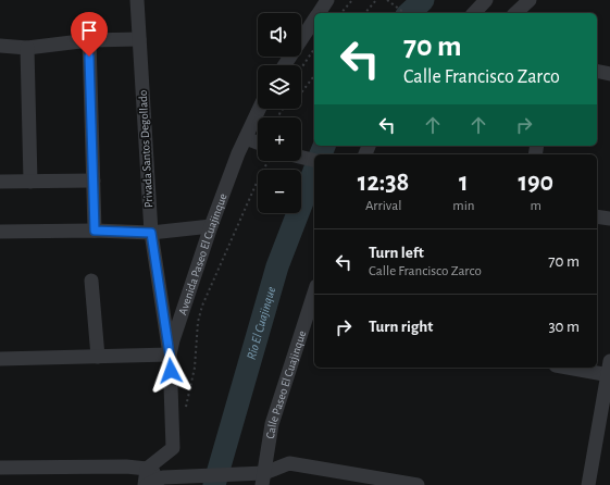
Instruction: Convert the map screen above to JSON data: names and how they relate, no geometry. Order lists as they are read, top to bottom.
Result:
{
  "streets": {
    "street": ["Privada Santos Degollado", "Avenida Paseo El Cuajinque", "Calle Paseo El Cuajinque"]
  },
  "crossings": [
    ["Privada Santos Degollado", "Avenida Paseo El Cuajinque"]
  ],
  "water": ["Río El Cuajinque"],
  "page": {
    "map_buttons": ["+", "−"],
    "turn": ["70 m", "Calle Francisco Zarco"],
    "eta": [
      "12:38",
      "Arrival",
      "1",
      "min",
      "190",
      "m"
    ],
    "list": [
      {
        "name": "Turn left",
        "note": "Calle Francisco Zarco",
        "value": "70 m"
      },
      {
        "name": "Turn right",
        "value": "30 m"
      }
    ]
  }
}
